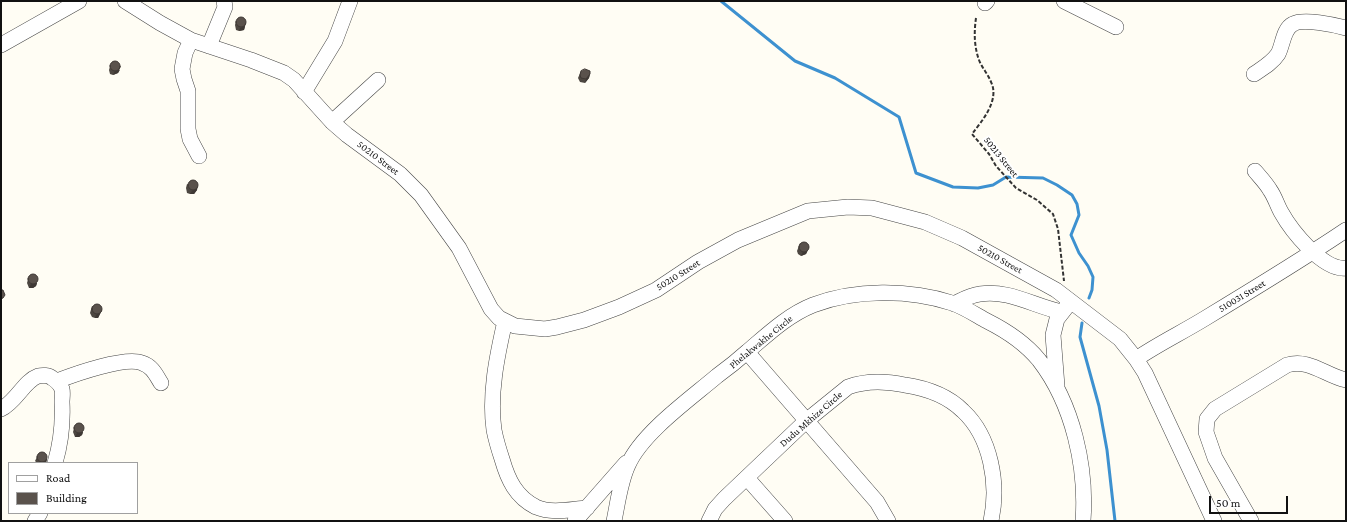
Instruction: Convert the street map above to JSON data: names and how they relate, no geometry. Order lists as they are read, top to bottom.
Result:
{
  "streets": {
    "street": [
      "50210 Street",
      "510031 Street",
      "Phelakwakhe Circle",
      "Dudu Mkhize Circle"
    ],
    "path": ["50213 Street"]
  },
  "crossings": [
    ["50213 Street", "50210 Street"],
    ["50210 Street", "510031 Street"]
  ],
  "legend": ["Road", "Building"],
  "scale_bar": "50 m"
}
